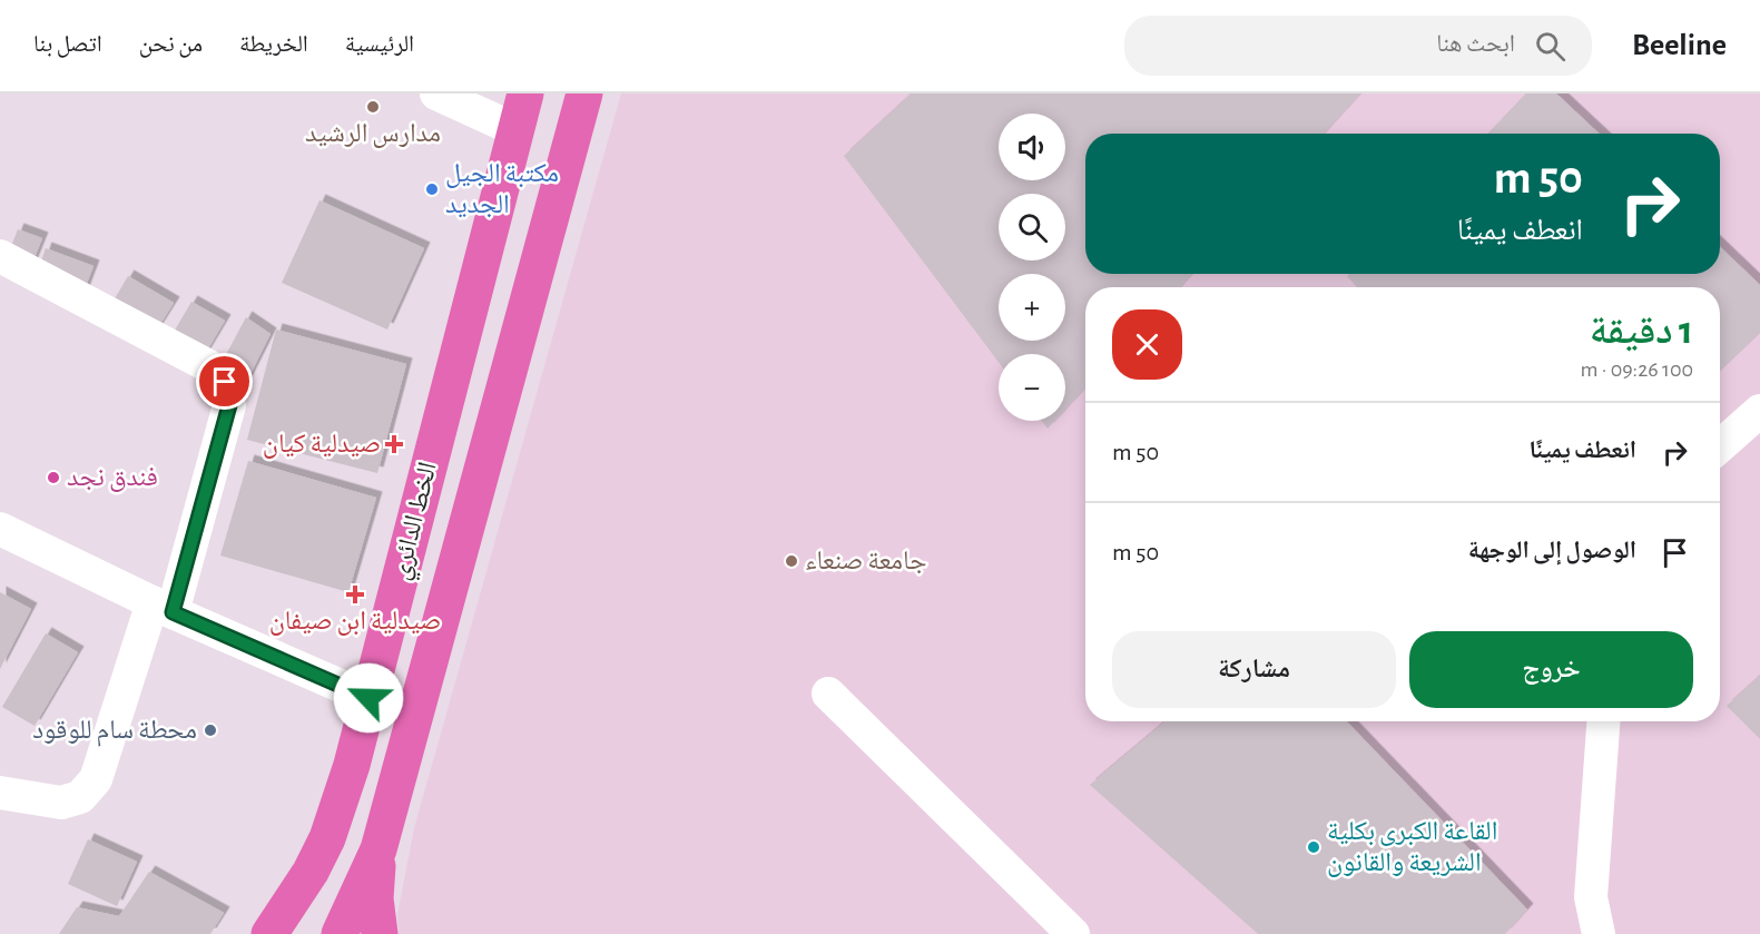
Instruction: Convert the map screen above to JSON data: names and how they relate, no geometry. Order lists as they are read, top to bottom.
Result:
{
  "streets": {
    "main road": ["الخط الدائري"]
  },
  "places": {
    "other": [
      "مدارس الرشيد",
      "مكتبة الجيل الجديد",
      "فندق نجد",
      "جامعة صنعاء",
      "محطة سام للوقود",
      "القاعة الكبرى بكلية الشريعة والقانون"
    ],
    "health": ["صيدلية كيان", "صيدلية ابن صيفان"]
  },
  "page": {
    "header": "Beeline",
    "search": "ابحث هنا",
    "nav": [
      "الرئيسية",
      "الخريطة",
      "من نحن",
      "اتصل بنا"
    ],
    "map_buttons": ["+", "−"],
    "turn": ["50 m", "انعطف يمينًا"],
    "heading": ["1 دقيقة", "100 m · 09:26"],
    "list": [
      {
        "name": "انعطف يمينًا",
        "value": "50 m"
      },
      {
        "name": "الوصول إلى الوجهة",
        "value": "50 m"
      }
    ],
    "buttons": ["خروج", "مشاركة"]
  }
}
